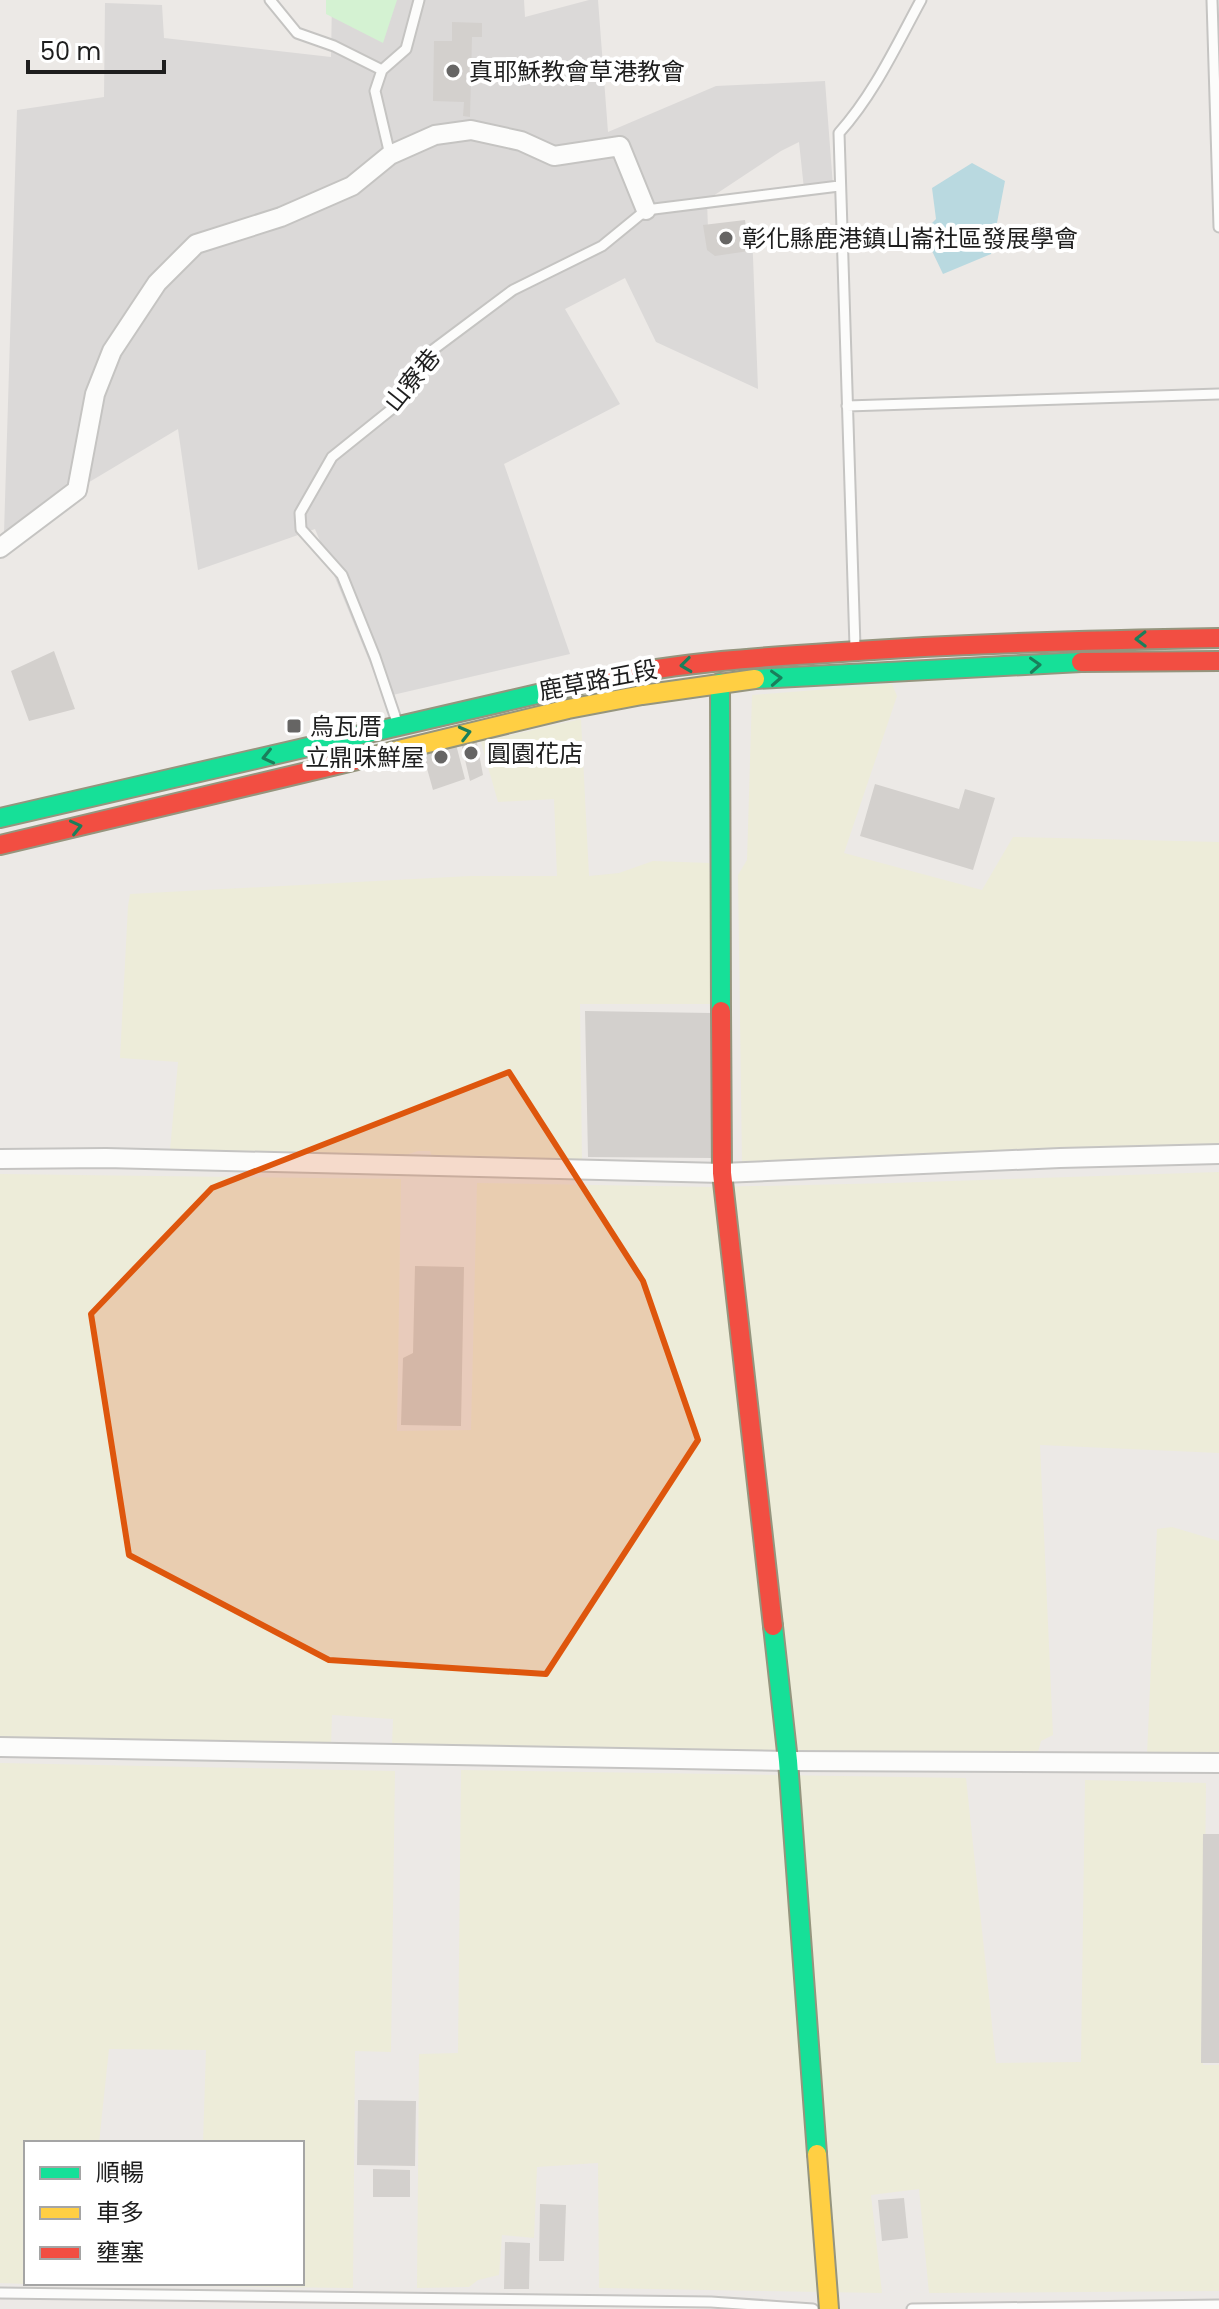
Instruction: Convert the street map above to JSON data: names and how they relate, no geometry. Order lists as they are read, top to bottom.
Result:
{
  "streets": {
    "main road": ["鹿草路五段"],
    "lane": ["山寮巷"]
  },
  "crossings": [
    ["山寮巷", "鹿草路五段"]
  ],
  "places": {
    "other": [
      "真耶穌教會草港教會",
      "彰化縣鹿港鎮山崙社區發展學會",
      "圓園花店",
      "立鼎味鮮屋"
    ],
    "transit": ["烏瓦厝"]
  },
  "legend": ["順暢", "車多", "壅塞"],
  "scale_bar": "50 m"
}
